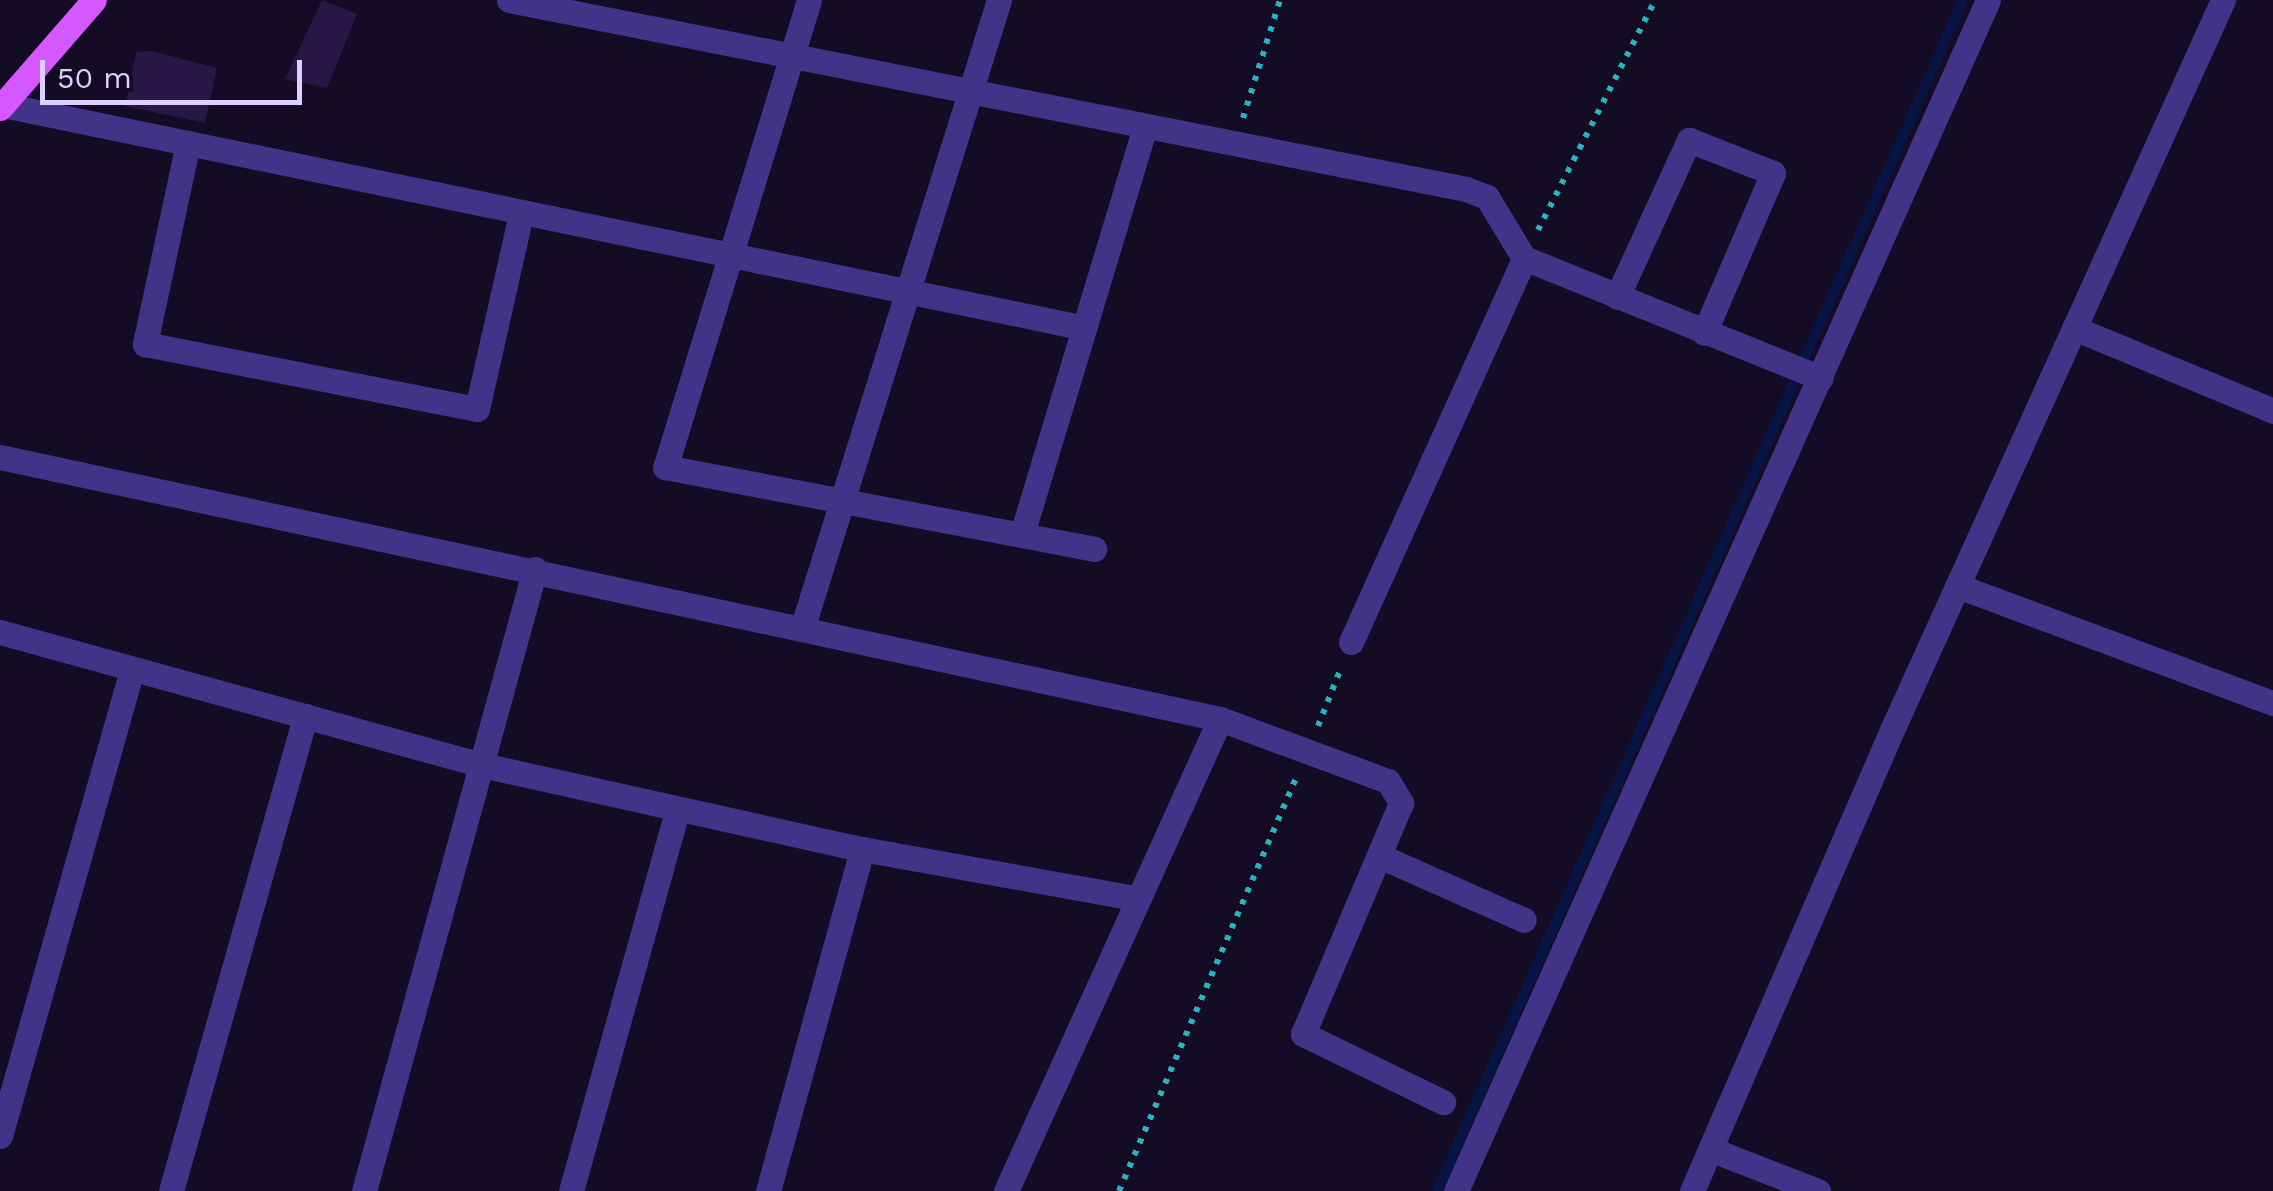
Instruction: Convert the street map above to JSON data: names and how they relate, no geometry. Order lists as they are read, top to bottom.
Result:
{
  "scale_bar": "50 m"
}
